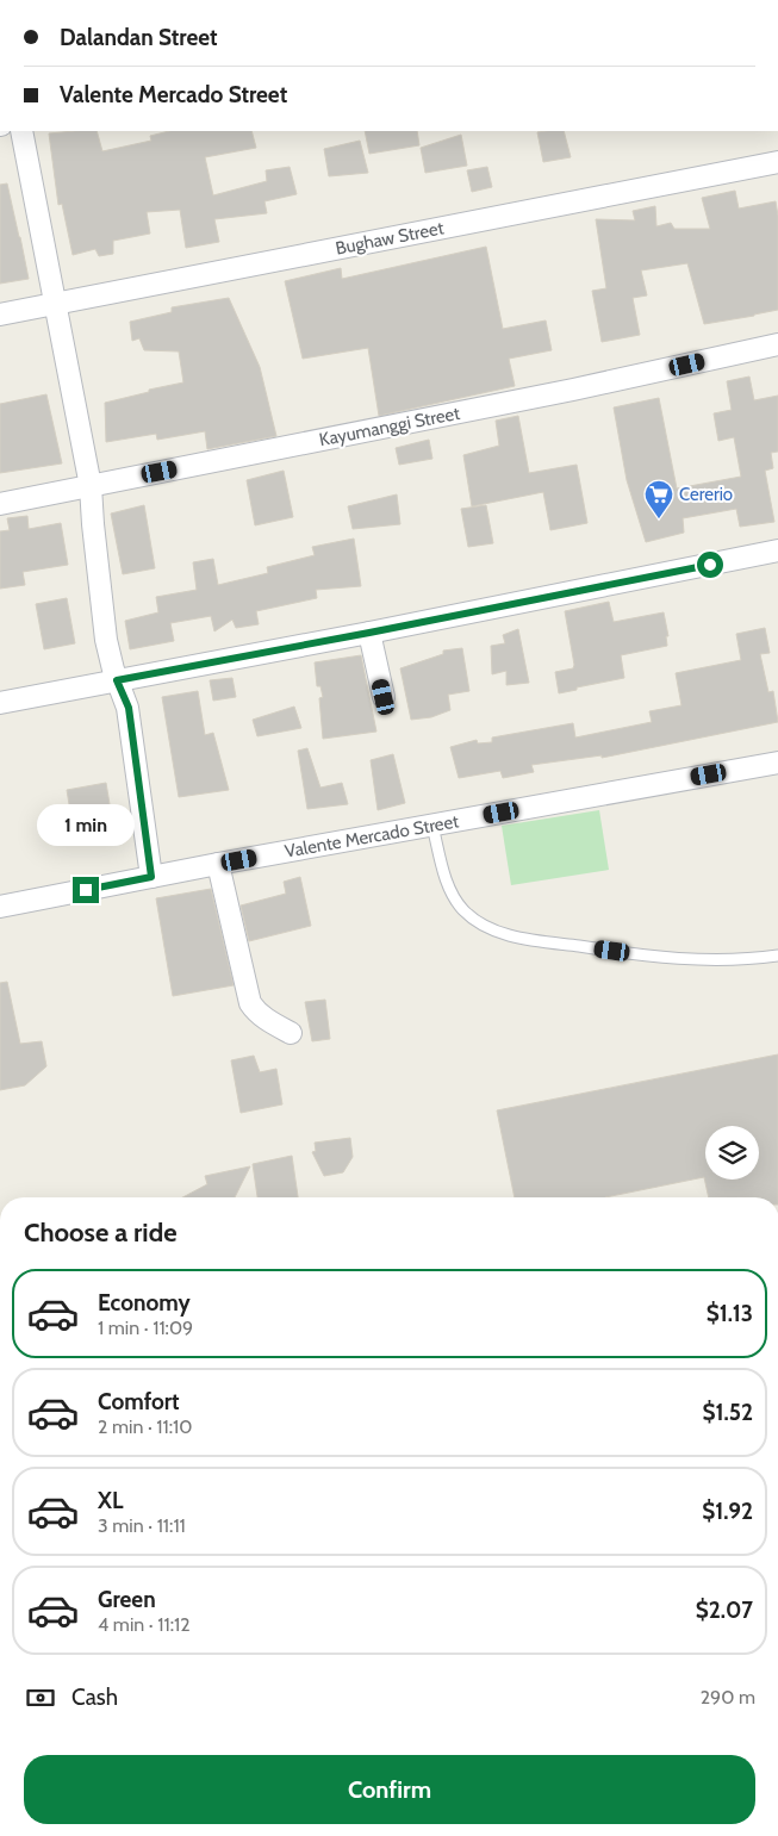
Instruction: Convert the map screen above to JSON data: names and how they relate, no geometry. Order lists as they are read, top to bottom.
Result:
{
  "streets": {
    "street": ["Bughaw Street", "Kayumanggi Street", "Valente Mercado Street"]
  },
  "places": {
    "supermarket": ["Cererio"]
  },
  "page": {
    "banner": ["Dalandan Street", "Valente Mercado Street"],
    "bubble": "1 min",
    "heading": "Choose a ride",
    "list": [
      {
        "name": "Economy",
        "note": "1 min · 11:09",
        "value": "$1.13"
      },
      {
        "name": "Comfort",
        "note": "2 min · 11:10",
        "value": "$1.52"
      },
      {
        "name": "XL",
        "note": "3 min · 11:11",
        "value": "$1.92"
      },
      {
        "name": "Green",
        "note": "4 min · 11:12",
        "value": "$2.07"
      }
    ],
    "pay": ["Cash", "290 m"],
    "buttons": "Confirm"
  }
}
